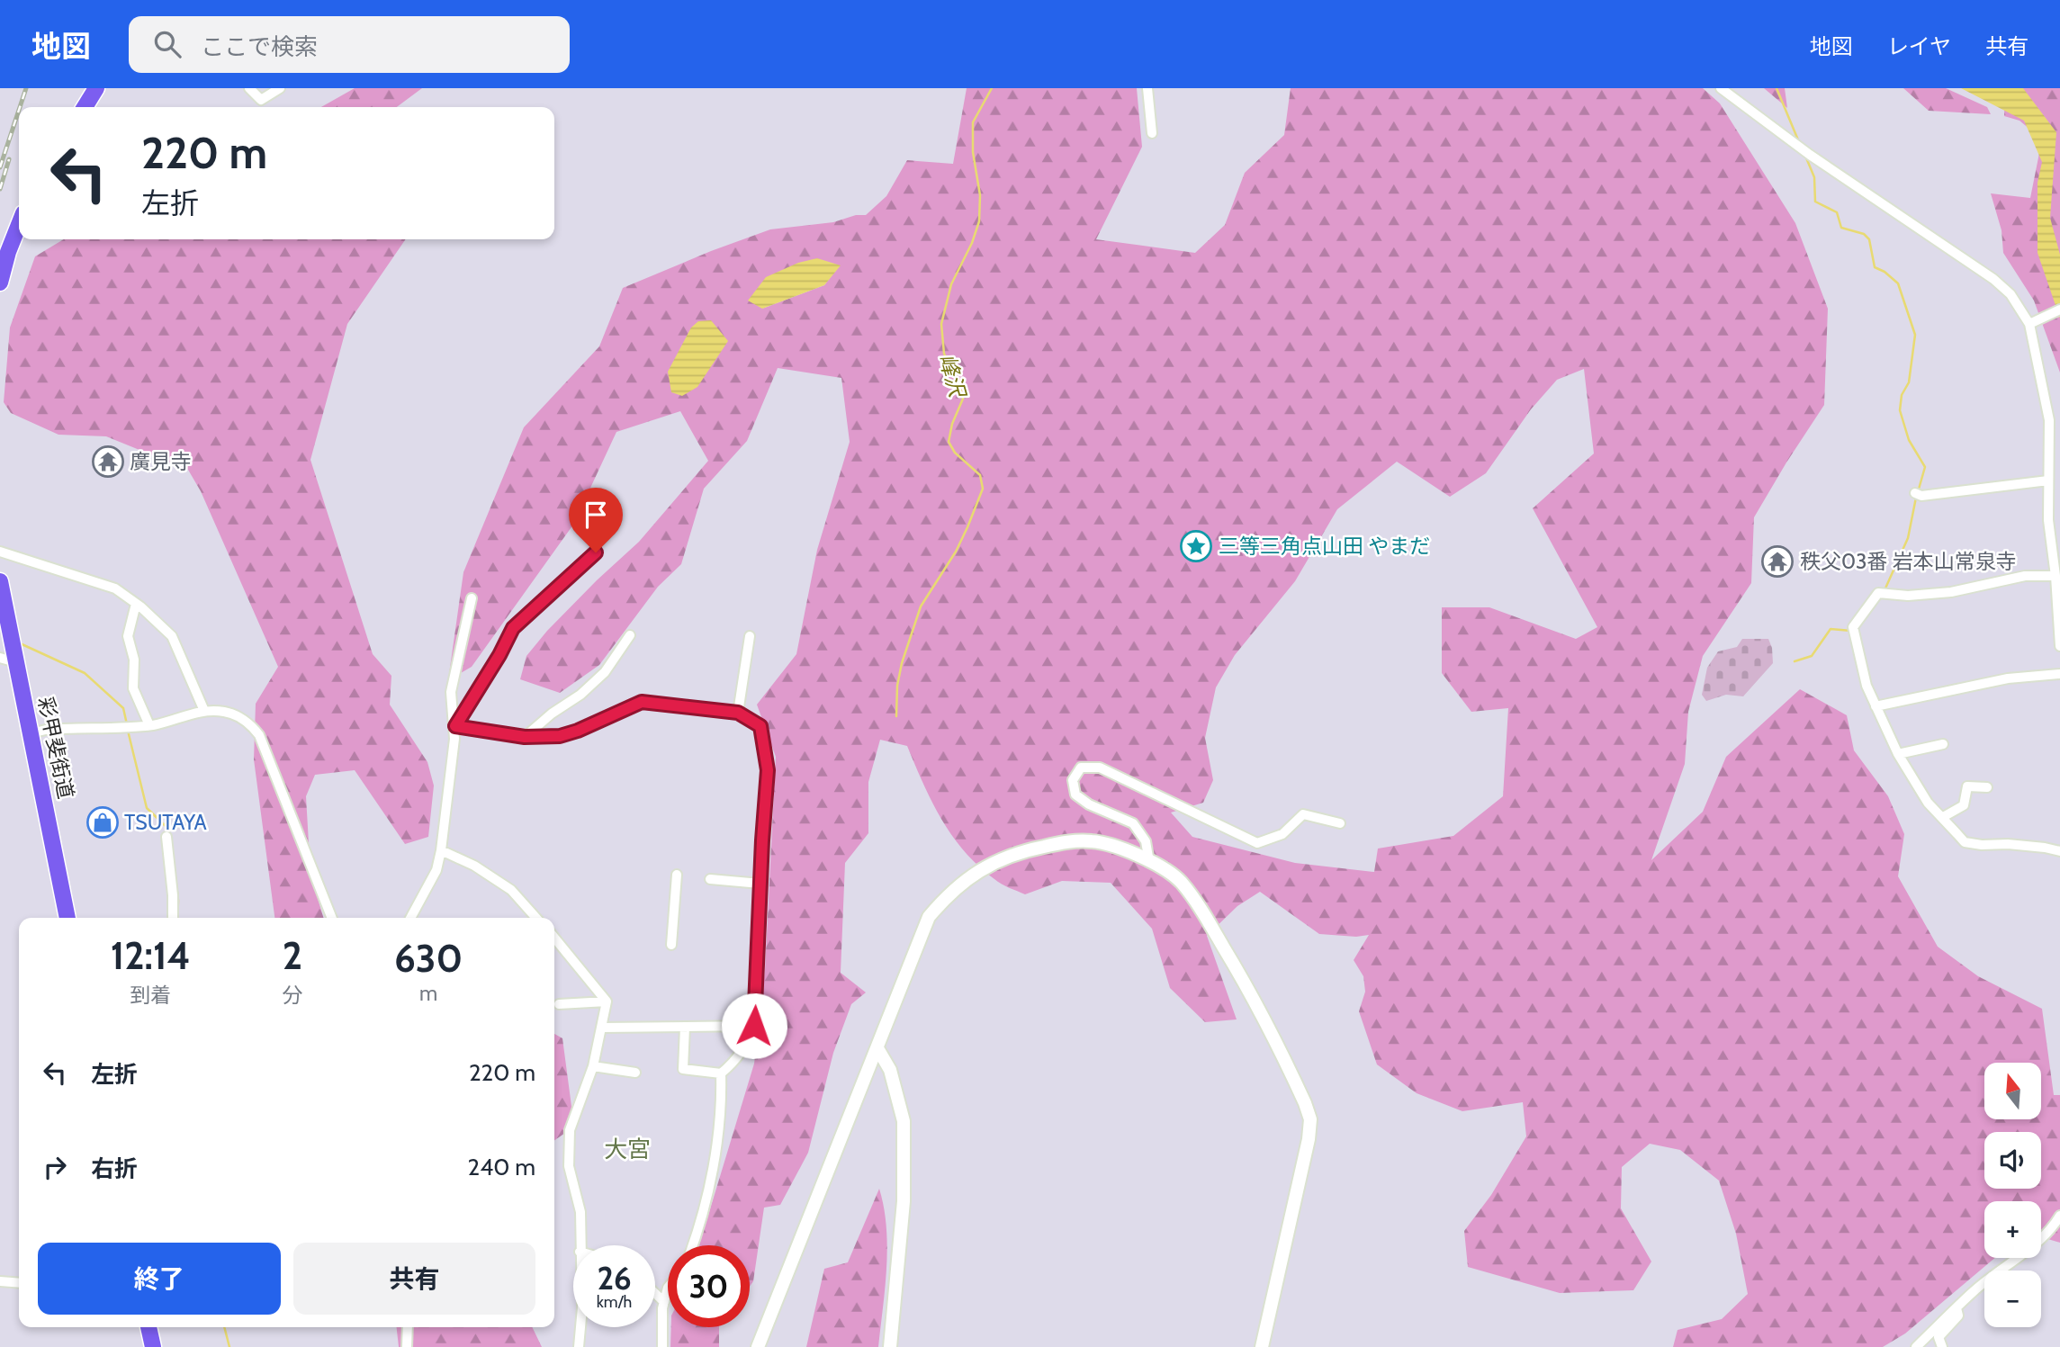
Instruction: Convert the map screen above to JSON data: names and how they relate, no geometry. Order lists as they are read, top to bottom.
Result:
{
  "streets": {
    "highway": ["彩甲斐街道"]
  },
  "districts": ["大宮"],
  "water": ["峰沢"],
  "places": {
    "temple": ["廣見寺", "秩父03番 岩本山常泉寺"],
    "place": ["三等三角点山田 やまだ"],
    "shop": ["TSUTAYA"]
  },
  "north": "top",
  "page": {
    "header": "地図",
    "search": "ここで検索",
    "nav": ["地図", "レイヤ", "共有"],
    "turn": ["220 m", "左折"],
    "eta": [
      "12:14",
      "到着",
      "2",
      "分",
      "630",
      "m"
    ],
    "list": [
      {
        "name": "左折",
        "value": "220 m"
      },
      {
        "name": "右折",
        "value": "240 m"
      }
    ],
    "map_buttons": ["+", "−"],
    "buttons": ["終了", "共有"],
    "speed": "26 km/h",
    "limit": "30"
  }
}
